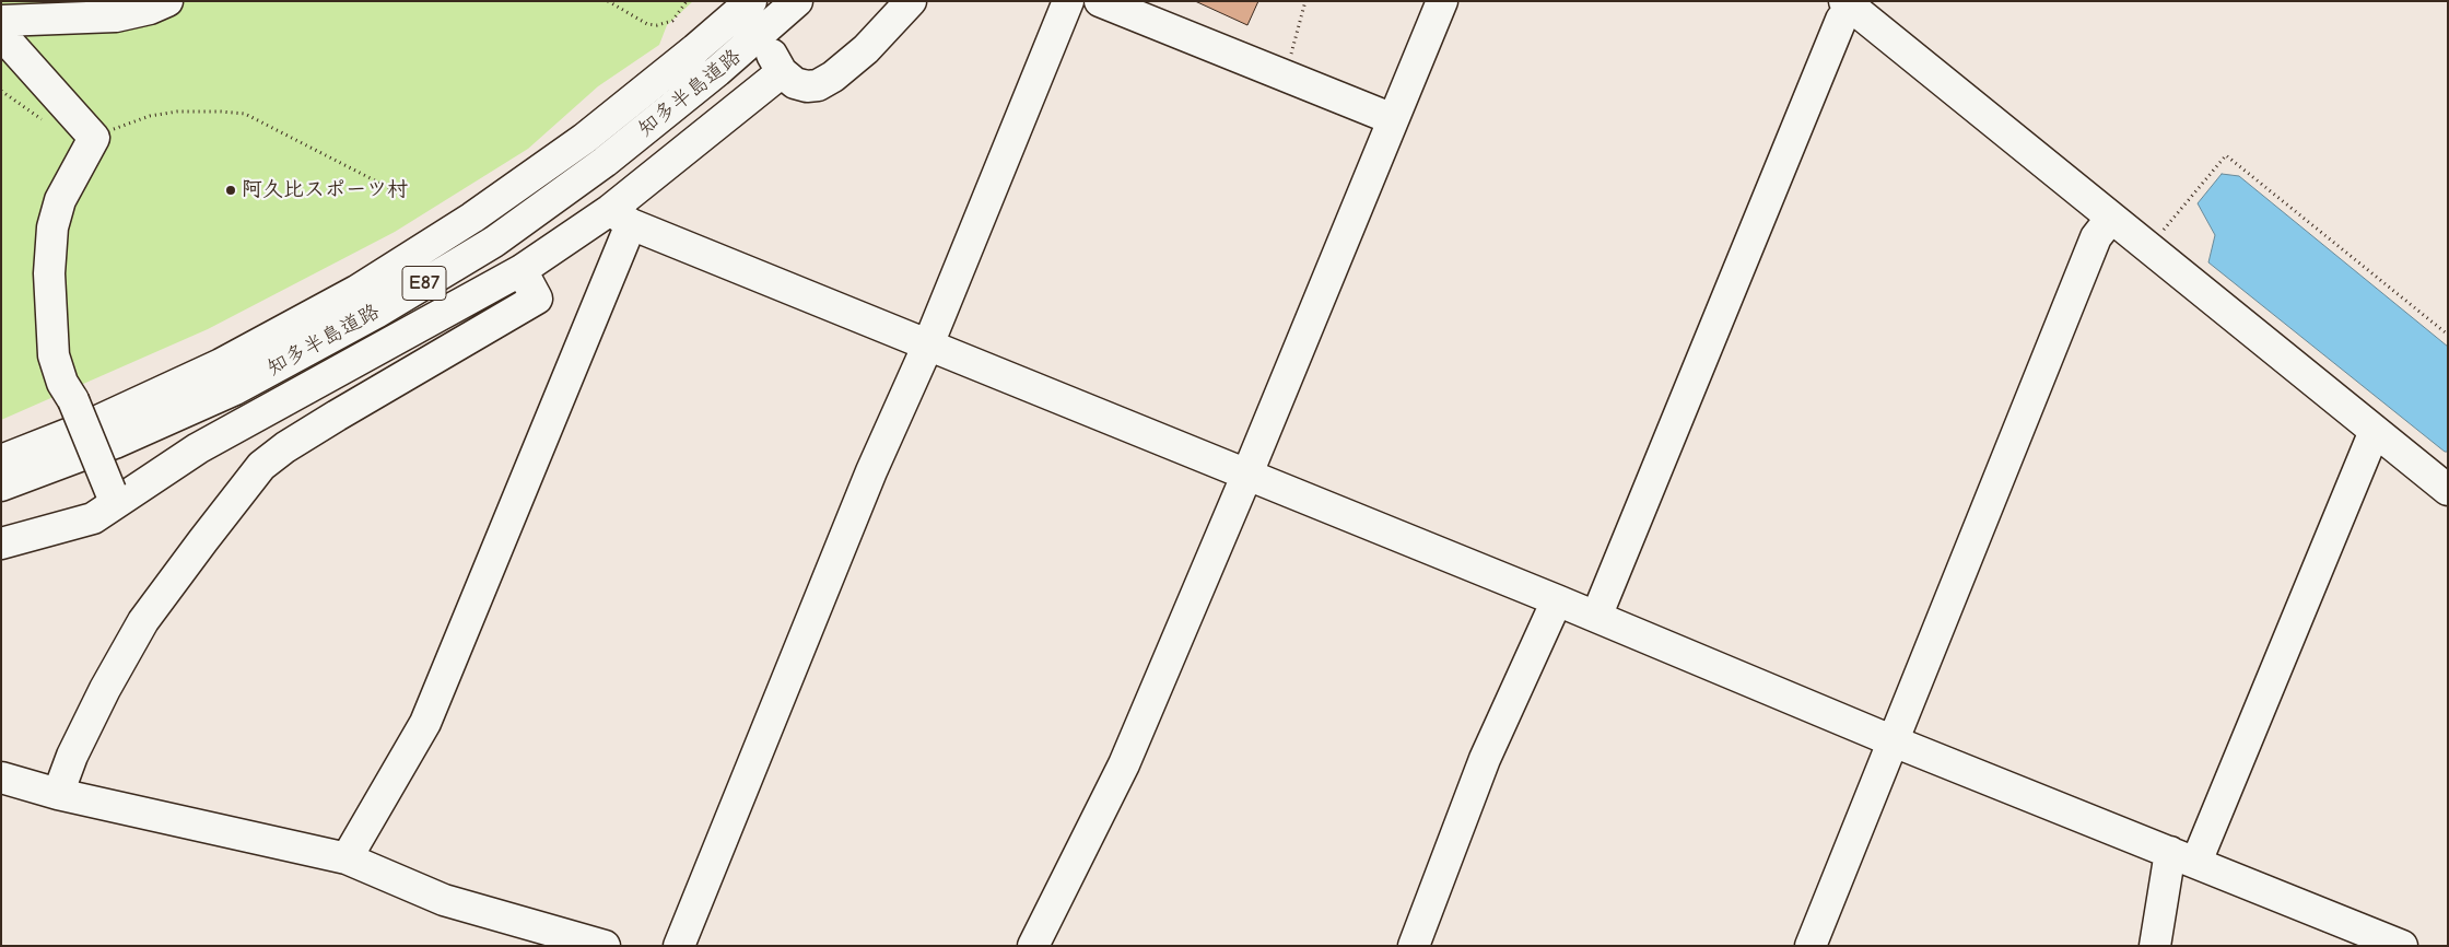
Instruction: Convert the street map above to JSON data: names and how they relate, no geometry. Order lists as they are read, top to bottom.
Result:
{
  "streets": {
    "main road": ["知多半島道路", "E87"]
  },
  "places": ["阿久比スポーツ村"]
}
